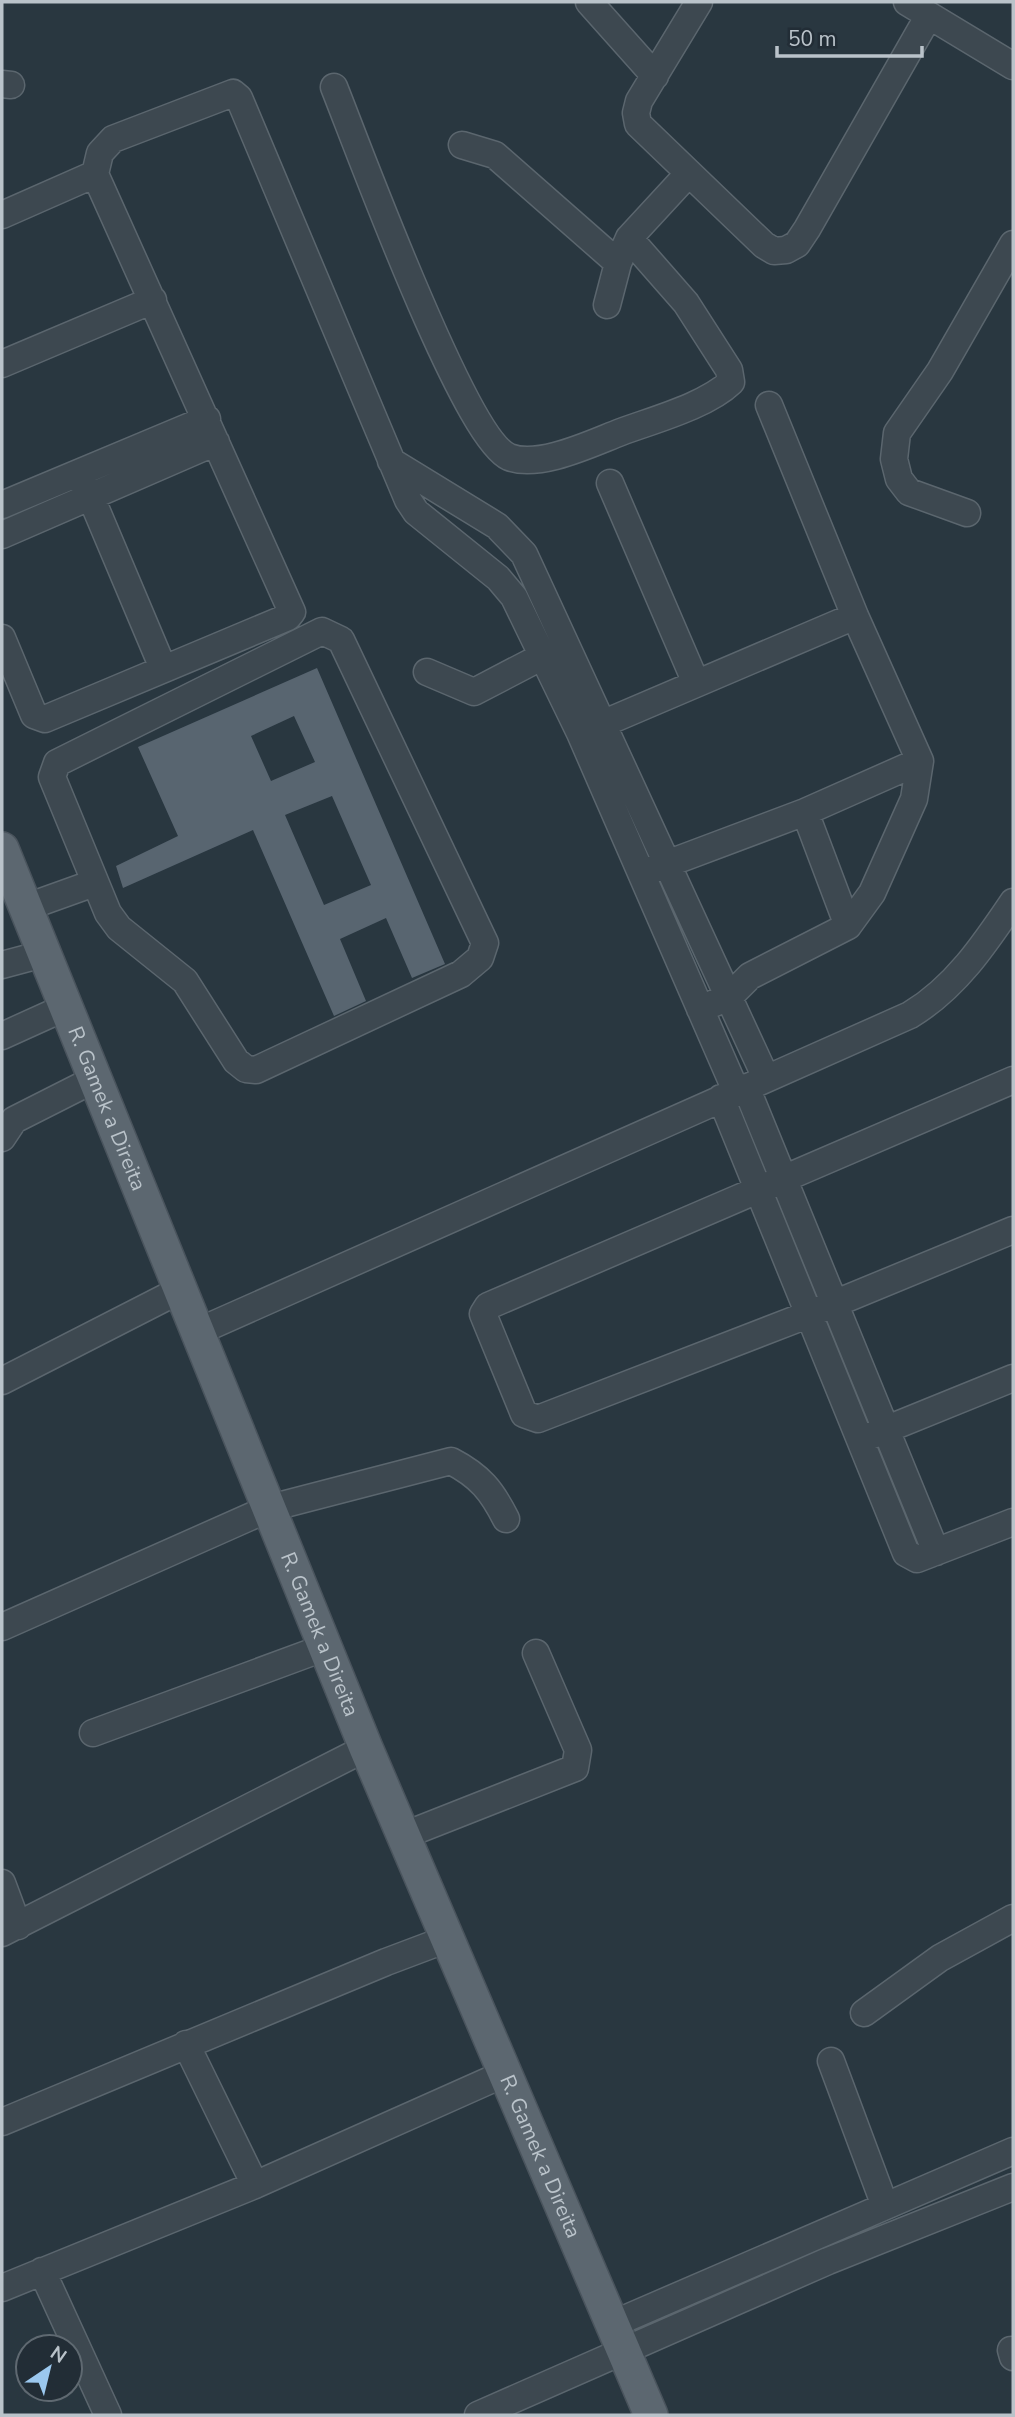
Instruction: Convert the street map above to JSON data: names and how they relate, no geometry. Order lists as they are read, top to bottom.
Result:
{
  "streets": {
    "main road": ["R. Gamek a Direita"]
  },
  "scale_bar": "50 m",
  "north": "top right"
}
